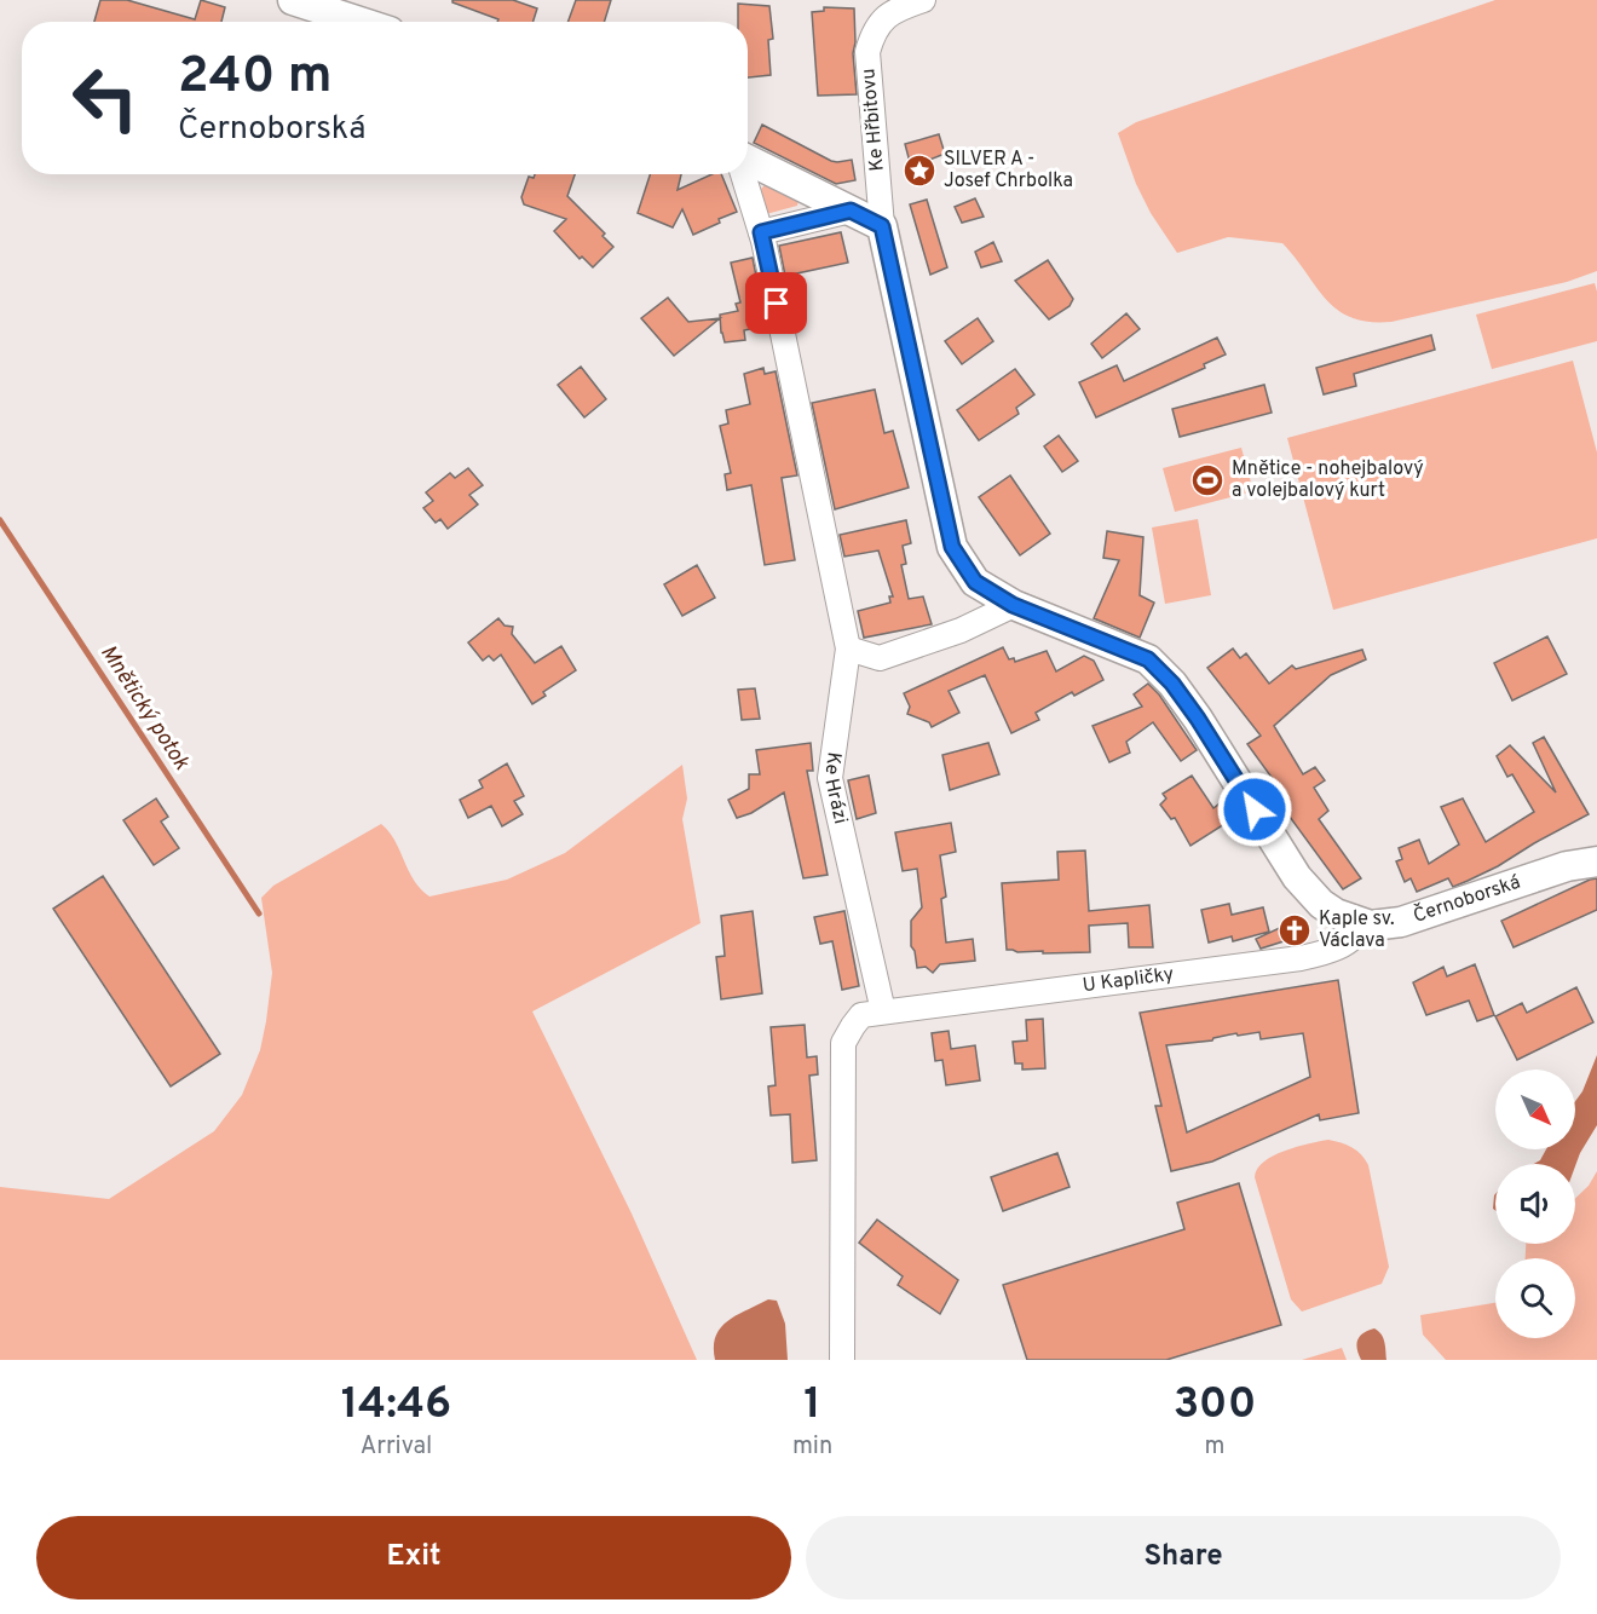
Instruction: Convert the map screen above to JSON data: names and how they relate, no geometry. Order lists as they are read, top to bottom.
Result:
{
  "streets": {
    "street": [
      "Ke Hřbitovu",
      "Ke Hrázi",
      "Černoborská",
      "U Kapličky"
    ]
  },
  "crossings": [
    ["Ke Hřbitovu", "Černoborská"],
    ["Ke Hrázi", "U Kapličky"],
    ["Černoborská", "U Kapličky"]
  ],
  "water": ["Mnětický potok"],
  "places": {
    "place": ["SILVER A - Josef Chrbolka"],
    "sports": ["Mnětice - nohejbalový a volejbalový kurt"],
    "church": ["Kaple sv. Václava"]
  },
  "north": "bottom right",
  "page": {
    "turn": ["240 m", "Černoborská"],
    "eta": [
      "14:46",
      "Arrival",
      "1",
      "min",
      "300",
      "m"
    ],
    "buttons": ["Exit", "Share"]
  }
}
